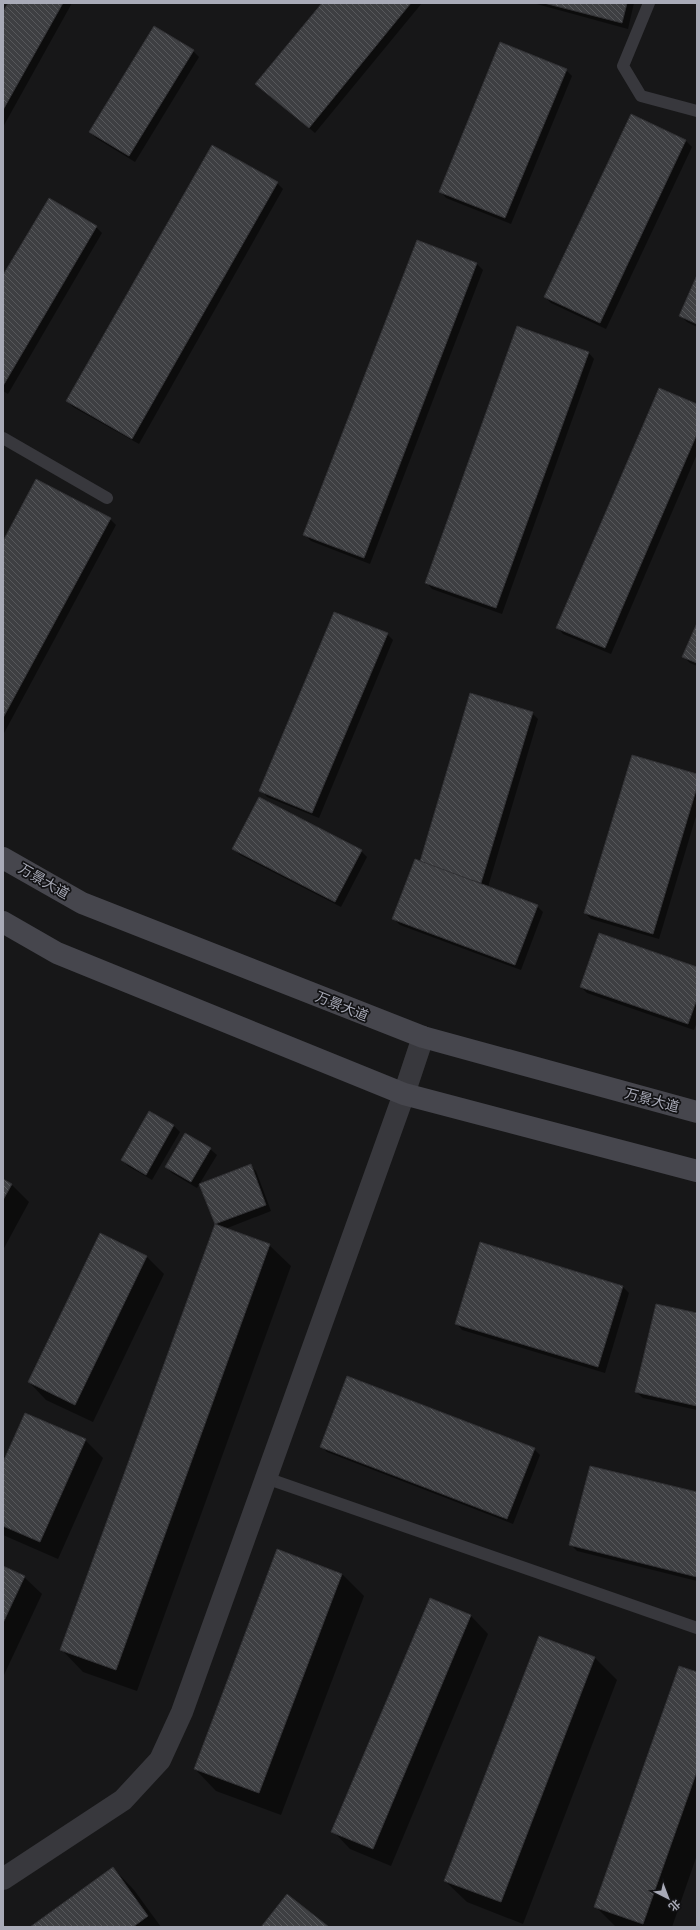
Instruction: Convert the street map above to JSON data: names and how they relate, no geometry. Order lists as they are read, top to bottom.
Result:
{
  "streets": {
    "main road": ["万景大道"]
  },
  "north": "bottom right"
}
